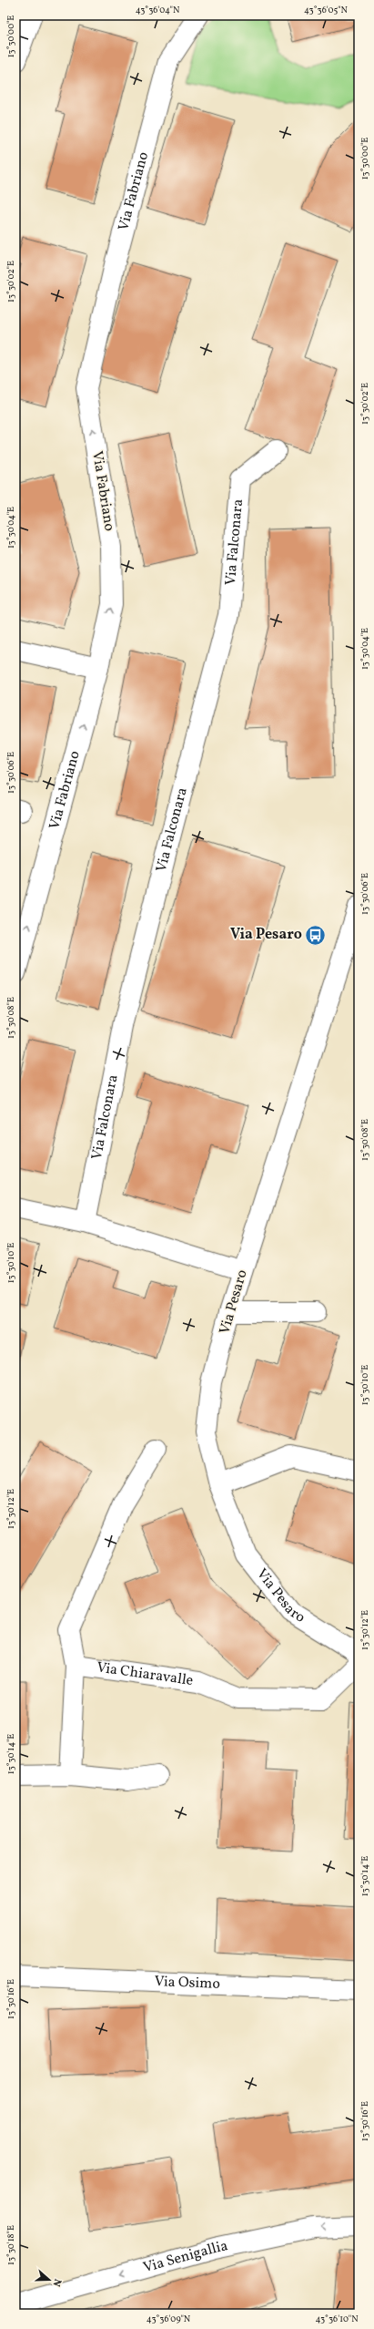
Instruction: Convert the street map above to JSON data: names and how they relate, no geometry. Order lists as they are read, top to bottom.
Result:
{
  "streets": {
    "street": [
      "Via Fabriano",
      "Via Falconara",
      "Via Pesaro",
      "Via Chiaravalle",
      "Via Osimo",
      "Via Senigallia"
    ]
  },
  "one_way": ["Via Fabriano", "Via Senigallia"],
  "places": {
    "bus stop": ["Via Pesaro"]
  },
  "north": "right",
  "coordinates": [
    "43°36'04\"N",
    "43°36'05\"N",
    "13°30'00\"E",
    "13°30'02\"E",
    "13°30'04\"E",
    "13°30'06\"E",
    "13°30'08\"E",
    "13°30'10\"E",
    "13°30'12\"E",
    "13°30'14\"E",
    "13°30'16\"E",
    "13°30'18\"E",
    "43°36'09\"N",
    "43°36'10\"N"
  ]
}
